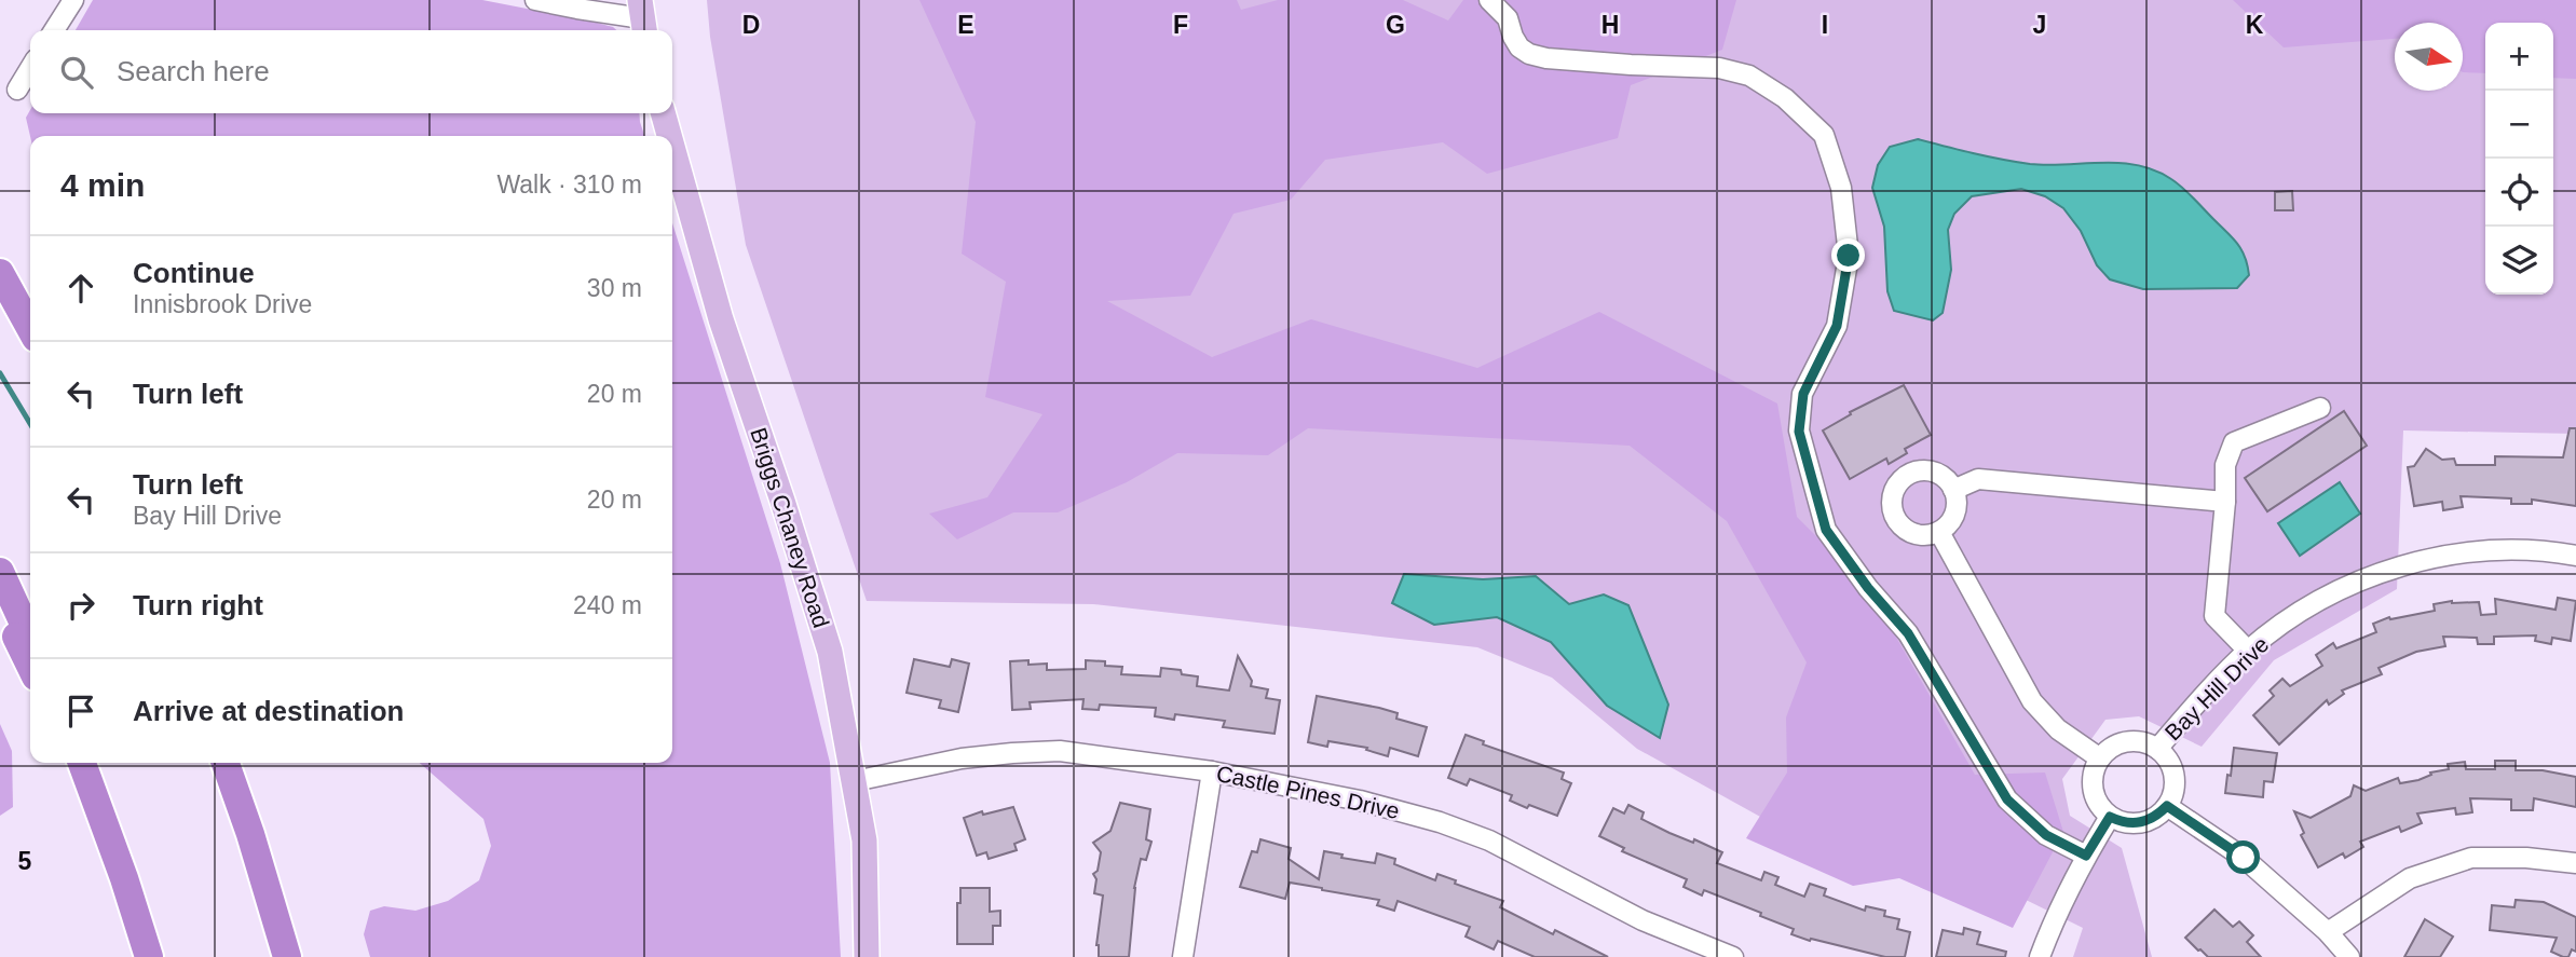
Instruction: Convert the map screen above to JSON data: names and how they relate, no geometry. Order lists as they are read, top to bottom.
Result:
{
  "streets": {
    "main road": ["Briggs Chaney Road"],
    "street": ["Bay Hill Drive", "Castle Pines Drive"]
  },
  "crossings": [
    ["Briggs Chaney Road", "Castle Pines Drive"]
  ],
  "north": "right",
  "page": {
    "map_buttons": ["+", "−"],
    "search": "Search here",
    "heading": ["4 min", "Walk · 310 m"],
    "list": [
      ["Continue", "Innisbrook Drive", "30 m"],
      ["Turn left", "20 m"],
      ["Turn left", "Bay Hill Drive", "20 m"],
      ["Turn right", "240 m"],
      "Arrive at destination"
    ]
  },
  "grid": {
    "columns": [
      "D",
      "E",
      "F",
      "G",
      "H",
      "I",
      "J",
      "K"
    ],
    "rows": ["5"]
  }
}
